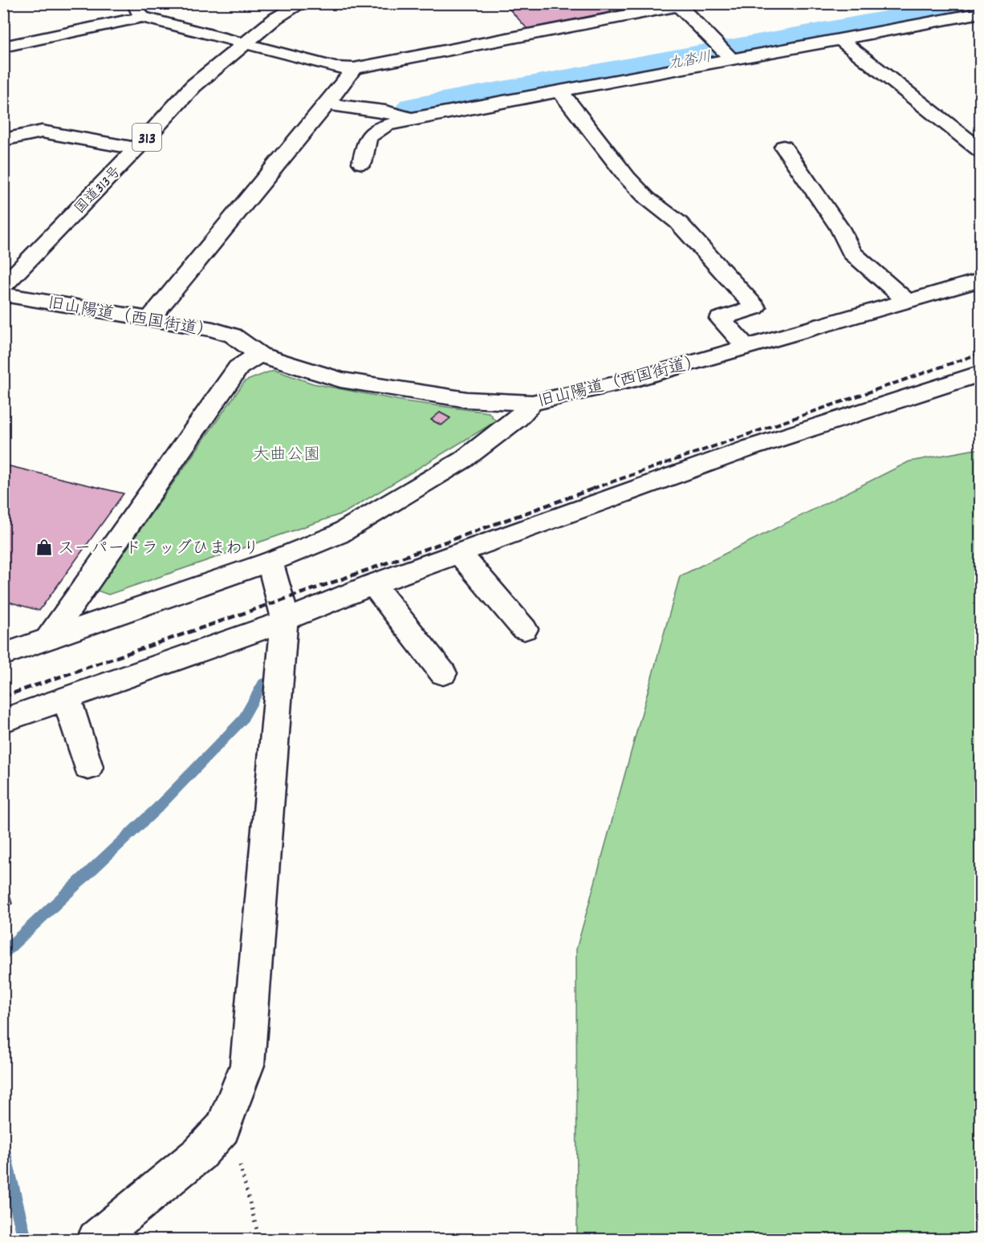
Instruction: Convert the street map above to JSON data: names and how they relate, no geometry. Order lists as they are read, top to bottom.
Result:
{
  "streets": {
    "main road": ["313", "国道313号", "旧山陽道（西国街道）"]
  },
  "water": ["九沓川"],
  "parks": ["大曲公園"],
  "places": {
    "shop": ["スーパードラッグひまわり"]
  }
}
